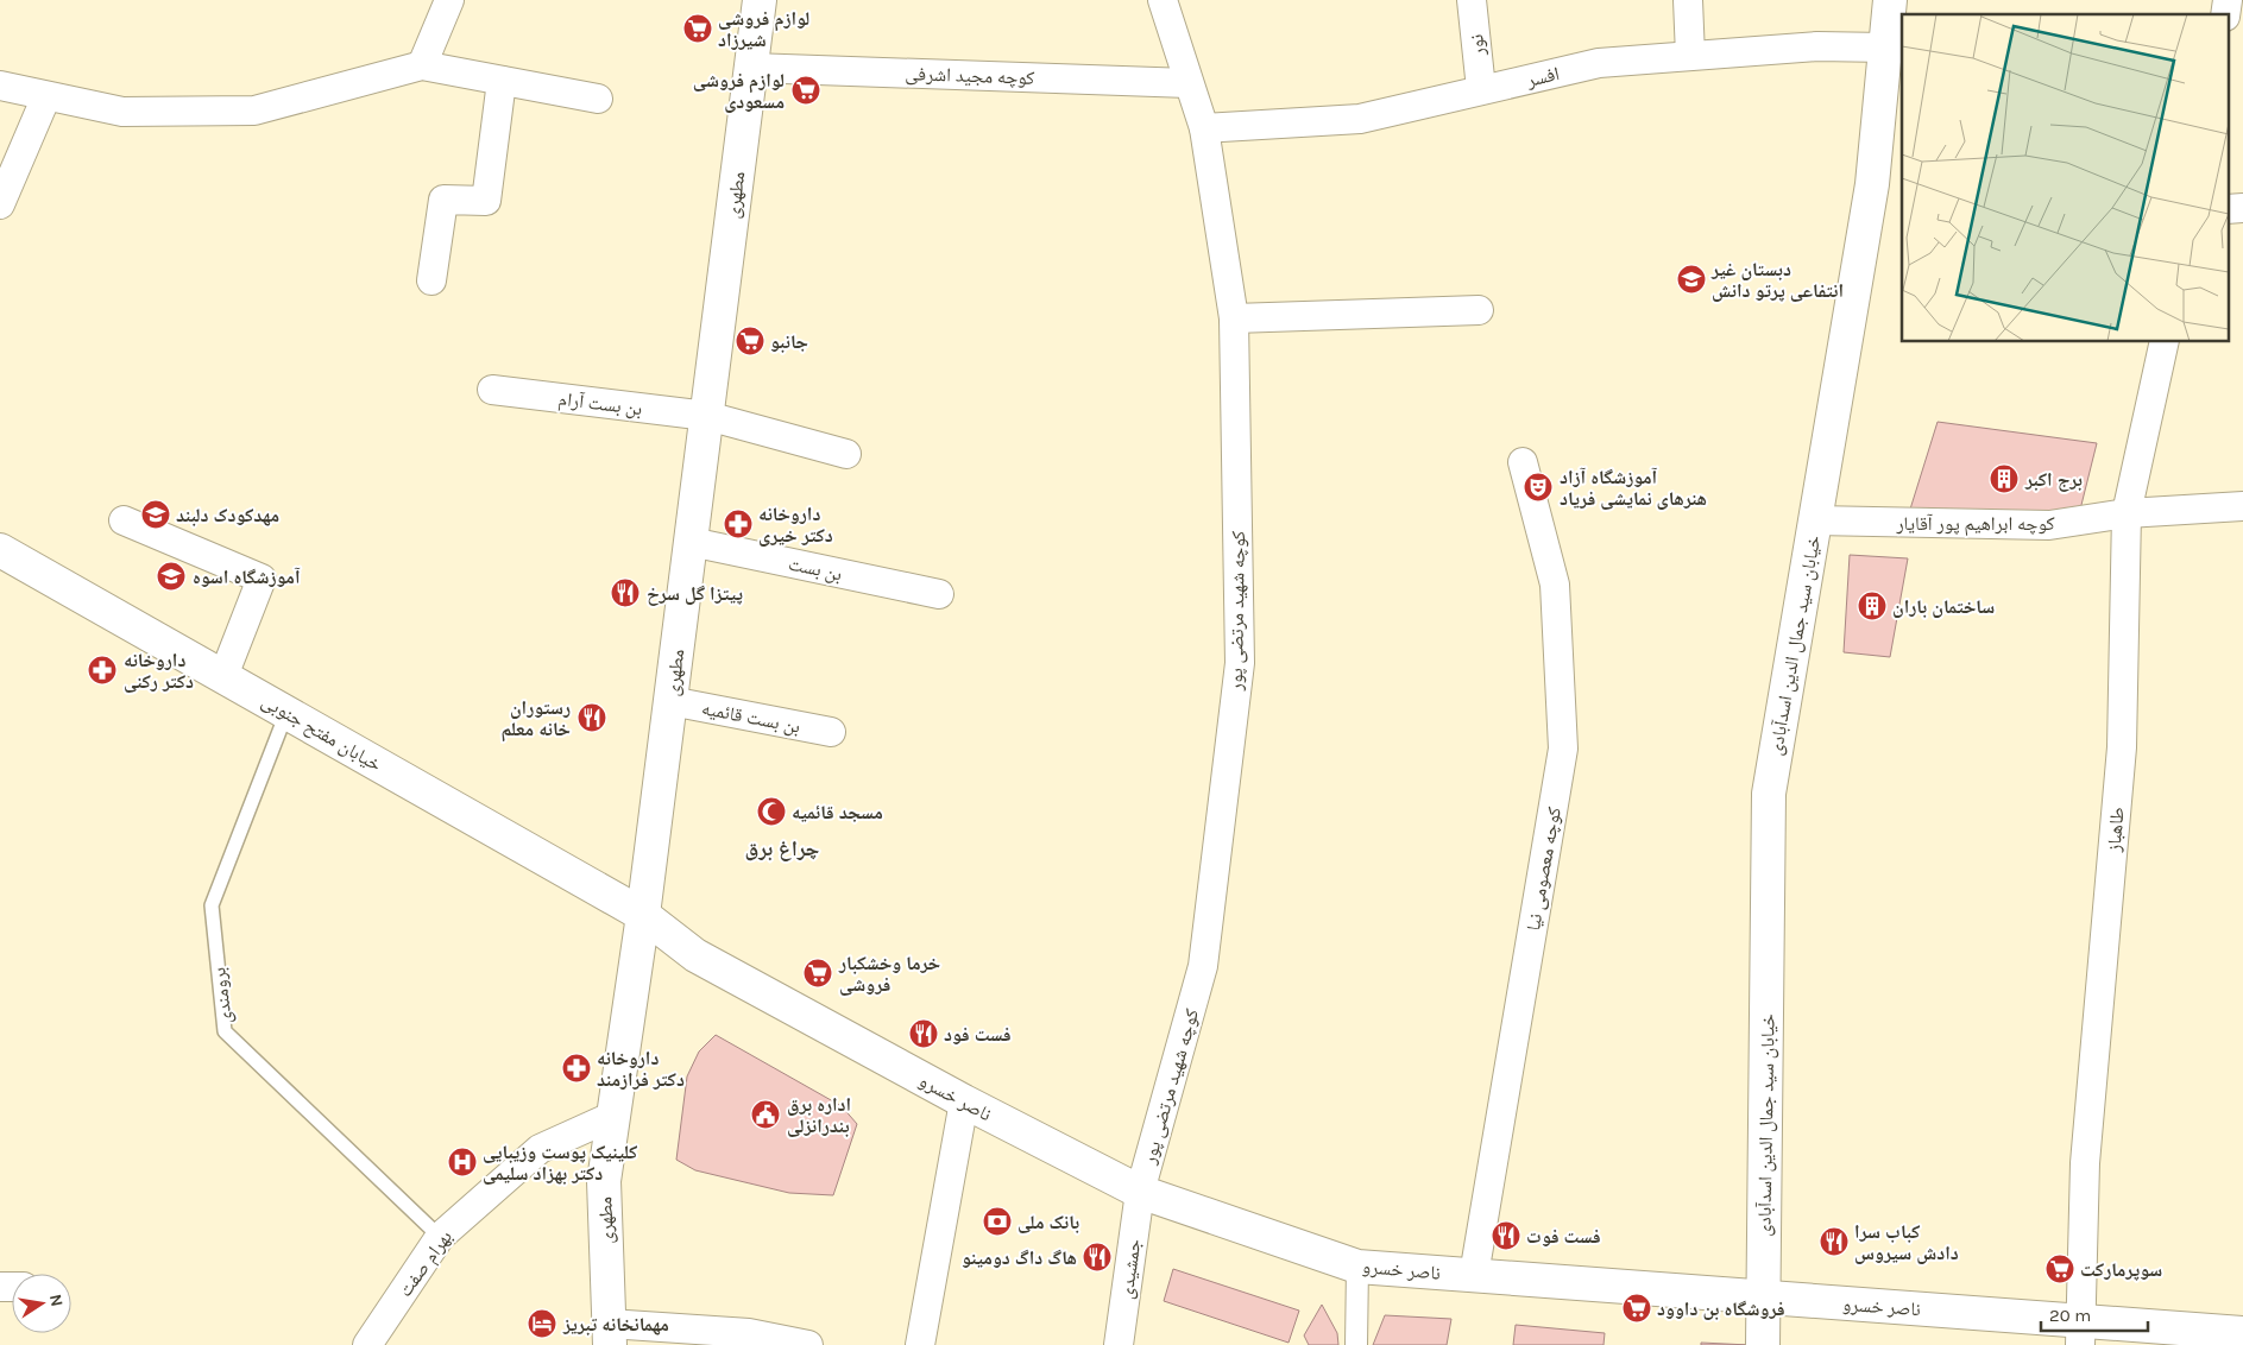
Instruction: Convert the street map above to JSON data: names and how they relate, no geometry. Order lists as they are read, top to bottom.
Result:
{
  "streets": {
    "street": [
      "نور",
      "کوچه مجید اشرفی",
      "افسر",
      "مطهری",
      "بن بست آرام",
      "کوچه ابراهیم پور آقایار",
      "بن بست",
      "کوچه شهید مرتضی پور",
      "خیابان سید جمال الدین اسدآبادی",
      "بن بست قائمیه",
      "خیابان مفتح جنوبی",
      "طاهباز",
      "کوچه معصومی نیا",
      "ناصر خسرو",
      "بهرام صفت",
      "جمشیدی"
    ],
    "lane": ["برومندی"]
  },
  "crossings": [
    ["نور", "افسر"],
    ["کوچه مجید اشرفی", "مطهری"],
    ["کوچه مجید اشرفی", "کوچه شهید مرتضی پور"],
    ["افسر", "کوچه شهید مرتضی پور"],
    ["افسر", "خیابان سید جمال الدین اسدآبادی"],
    ["مطهری", "بن بست آرام"],
    ["مطهری", "بن بست"],
    ["مطهری", "بن بست قائمیه"],
    ["مطهری", "خیابان مفتح جنوبی"],
    ["مطهری", "ناصر خسرو"],
    ["مطهری", "بهرام صفت"],
    ["کوچه ابراهیم پور آقایار", "خیابان سید جمال الدین اسدآبادی"],
    ["کوچه ابراهیم پور آقایار", "طاهباز"],
    ["کوچه شهید مرتضی پور", "ناصر خسرو"],
    ["کوچه شهید مرتضی پور", "جمشیدی"],
    ["خیابان سید جمال الدین اسدآبادی", "ناصر خسرو"],
    ["خیابان مفتح جنوبی", "برومندی"],
    ["خیابان مفتح جنوبی", "ناصر خسرو"],
    ["طاهباز", "ناصر خسرو"],
    ["کوچه معصومی نیا", "ناصر خسرو"],
    ["برومندی", "بهرام صفت"],
    ["ناصر خسرو", "جمشیدی"]
  ],
  "districts": ["چراغ برق"],
  "places": {
    "supermarket": [
      "لوازم فروشی شیرزاد",
      "لوازم فروشی مسعودی",
      "جانبو",
      "خرما وخشکبار فروشی",
      "سوپرمارکت",
      "فروشگاه بن داوود"
    ],
    "school or university": ["دبستان غیر انتفاعی پرتو دانش", "مهدکودک دلبند", "آموزشگاه اسوه"],
    "building": ["برج اکبر", "ساختمان باران"],
    "theatre": ["آموزشگاه آزاد هنرهای نمایشی فریاد"],
    "pharmacy": ["داروخانه دکتر خیری", "داروخانه دکتر رکنی", "داروخانه دکتر فرازمند"],
    "restaurant": [
      "پیتزا گل سرخ",
      "رستوران خانه معلم",
      "فست فود",
      "فست فوت",
      "کباب سرا دادش سیروس",
      "هاگ داگ دومینو"
    ],
    "mosque": ["مسجد قائمیه"],
    "public building": ["اداره برق بندرانزلی"],
    "hospital": ["کلینیک پوست وزیبایی دکتر بهزاد سلیمی"],
    "bank": ["بانک ملی"],
    "hotel": ["مهمانخانه تبریز"]
  },
  "scale_bar": "20 m",
  "north": "right"
}
